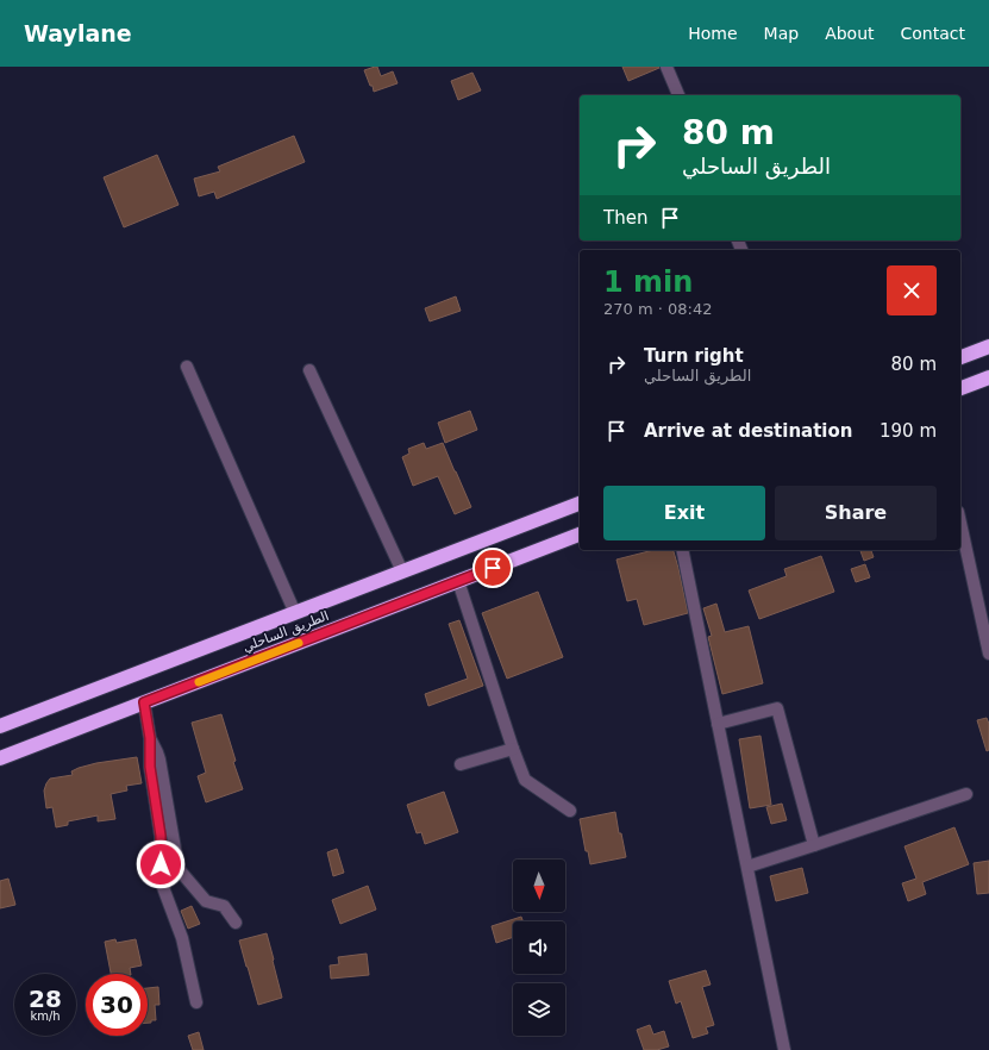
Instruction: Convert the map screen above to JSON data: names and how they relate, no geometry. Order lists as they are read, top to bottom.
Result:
{
  "streets": {
    "highway": ["الطريق الساحلي"]
  },
  "north": "bottom",
  "page": {
    "header": "Waylane",
    "nav": [
      "Home",
      "Map",
      "About",
      "Contact"
    ],
    "turn": ["80 m", "الطريق الساحلي"],
    "then": "Then",
    "heading": ["1 min", "270 m · 08:42"],
    "list": [
      {
        "name": "Turn right",
        "note": "الطريق الساحلي",
        "value": "80 m"
      },
      {
        "name": "Arrive at destination",
        "value": "190 m"
      }
    ],
    "buttons": ["Exit", "Share"],
    "speed": "28 km/h",
    "limit": "30"
  }
}
